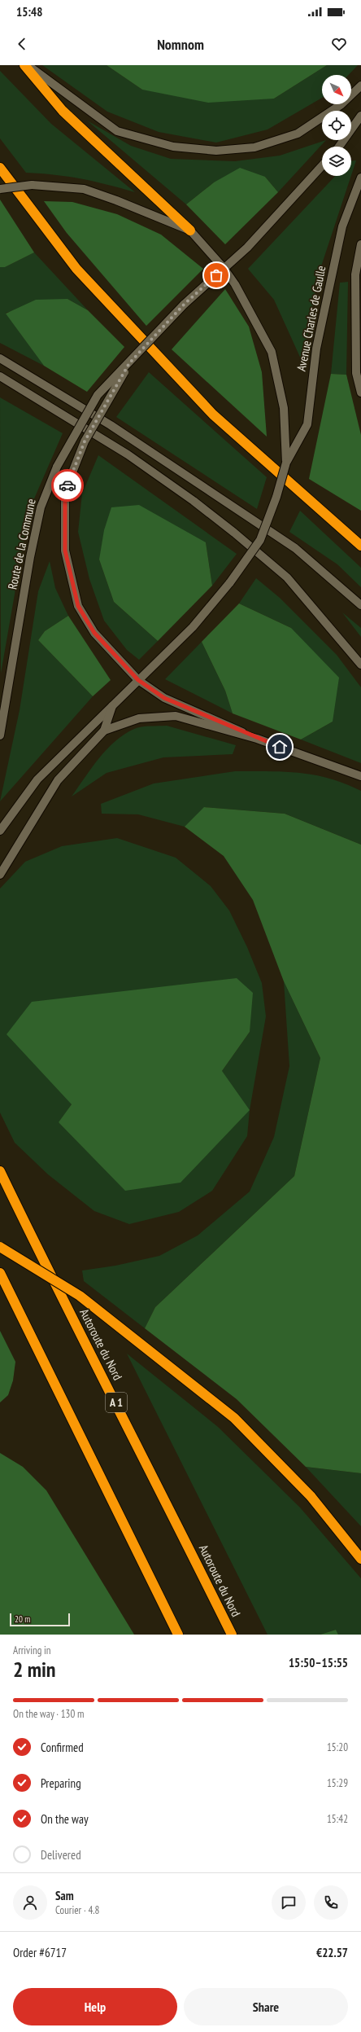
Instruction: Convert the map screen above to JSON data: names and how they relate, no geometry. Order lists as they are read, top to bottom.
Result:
{
  "streets": {
    "highway": ["Autoroute du Nord", "A 1"],
    "main road": ["Avenue Charles de Gaulle", "Route de la Commune"]
  },
  "scale_bar": "20 m",
  "north": "bottom right",
  "page": {
    "status": "15:48",
    "header": "Nomnom",
    "scale": "20 m",
    "heading": ["2 min", "Arriving in", "15:50–15:55"],
    "panel": [
      "Sam",
      "Courier · 4.8",
      "Order #6717",
      "€22.57"
    ],
    "bar": "On the way · 130 m",
    "list": [
      ["Confirmed", "15:20"],
      ["Preparing", "15:29"],
      ["On the way", "15:42"],
      "Delivered"
    ],
    "buttons": ["Help", "Share"]
  }
}
